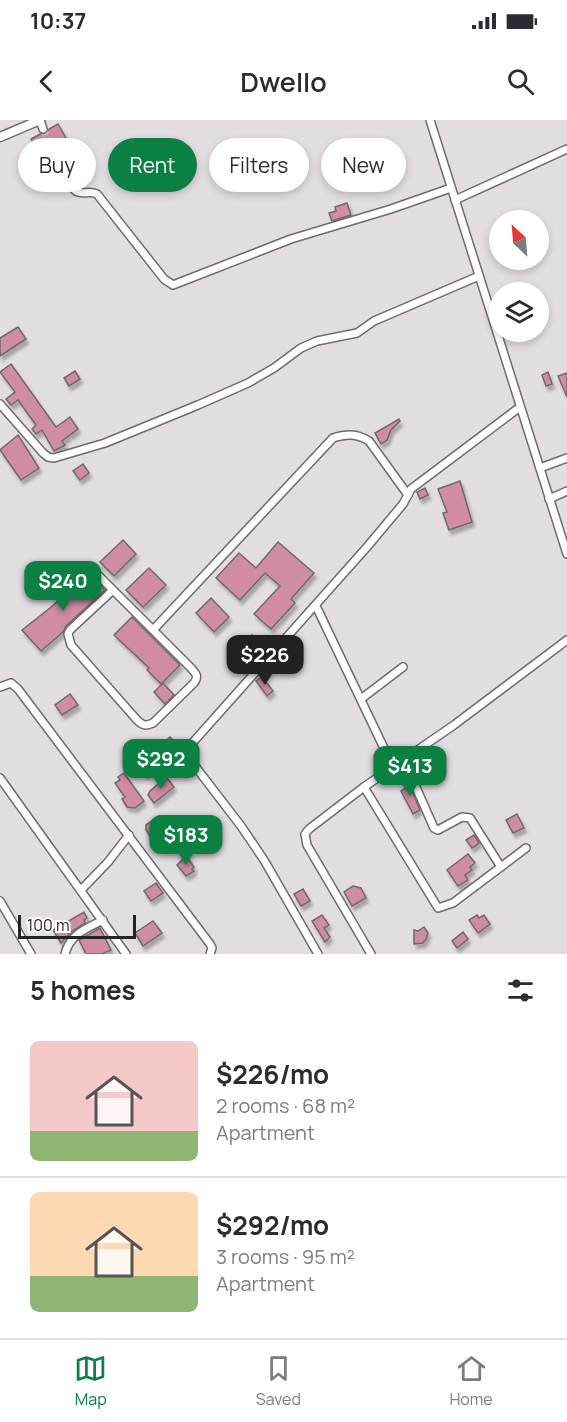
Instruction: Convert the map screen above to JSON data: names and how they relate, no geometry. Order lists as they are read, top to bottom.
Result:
{
  "scale_bar": "100 m",
  "north": "top left",
  "page": {
    "status": "10:37",
    "header": "Dwello",
    "chip": [
      "Buy",
      "Rent",
      "Filters",
      "New"
    ],
    "price": [
      "$240",
      "$226",
      "$292",
      "$413",
      "$183"
    ],
    "scale": "100 m",
    "heading": "5 homes",
    "list": [
      {
        "name": "$226/mo",
        "note": "2 rooms · 68 m² · Apartment"
      },
      {
        "name": "$292/mo",
        "note": "3 rooms · 95 m² · Apartment"
      }
    ],
    "tabs": ["Map", "Saved", "Home"]
  }
}
